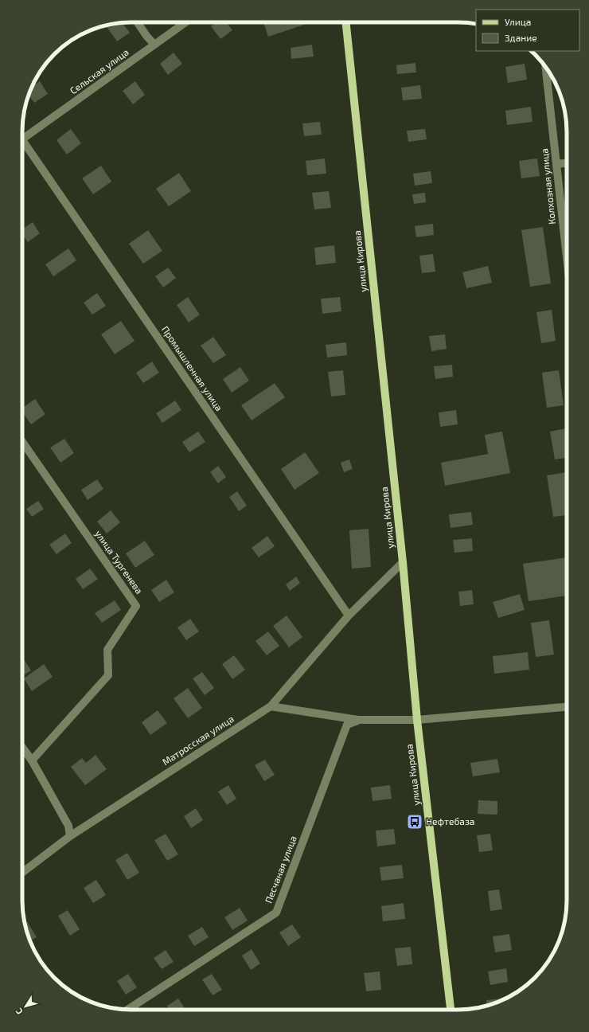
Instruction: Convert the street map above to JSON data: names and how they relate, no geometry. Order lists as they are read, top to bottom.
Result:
{
  "streets": {
    "main road": ["улица Кирова"],
    "street": [
      "Сельская улица",
      "Колхозная улица",
      "Промышленная улица",
      "улица Тургенева",
      "Матросская улица",
      "Песчаная улица"
    ]
  },
  "crossings": [
    ["улица Кирова", "Матросская улица"],
    ["Промышленная улица", "Матросская улица"]
  ],
  "places": {
    "bus stop": ["Нефтебаза"]
  },
  "legend": ["Улица", "Здание"],
  "north": "bottom left"
}
